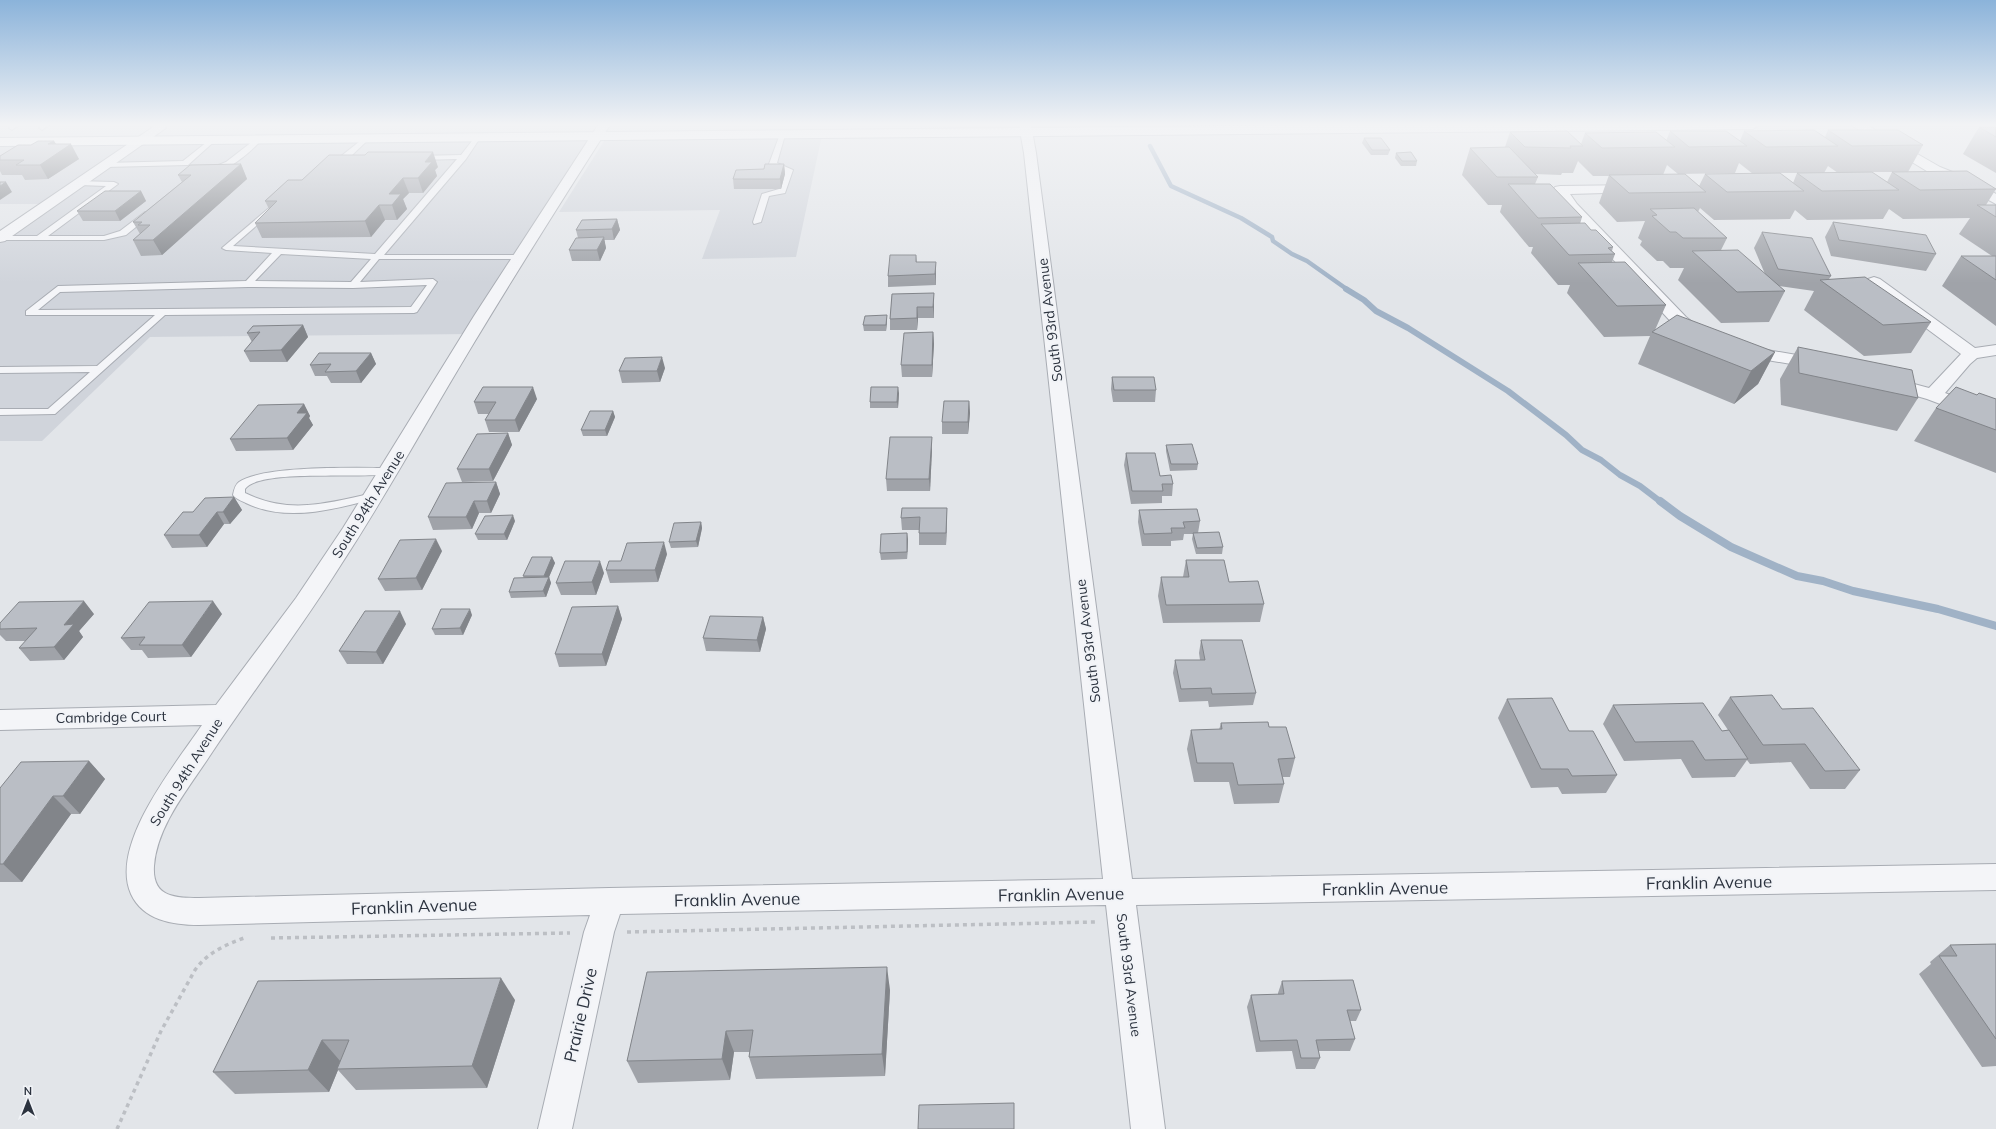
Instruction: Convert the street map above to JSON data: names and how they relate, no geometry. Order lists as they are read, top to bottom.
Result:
{
  "streets": {
    "street": [
      "South 93rd Avenue",
      "South 94th Avenue",
      "Cambridge Court",
      "Franklin Avenue",
      "Prairie Drive"
    ]
  },
  "crossings": [
    ["South 93rd Avenue", "Franklin Avenue"],
    ["South 94th Avenue", "Cambridge Court"],
    ["South 94th Avenue", "Franklin Avenue"],
    ["Franklin Avenue", "Prairie Drive"]
  ],
  "north": "top"
}
